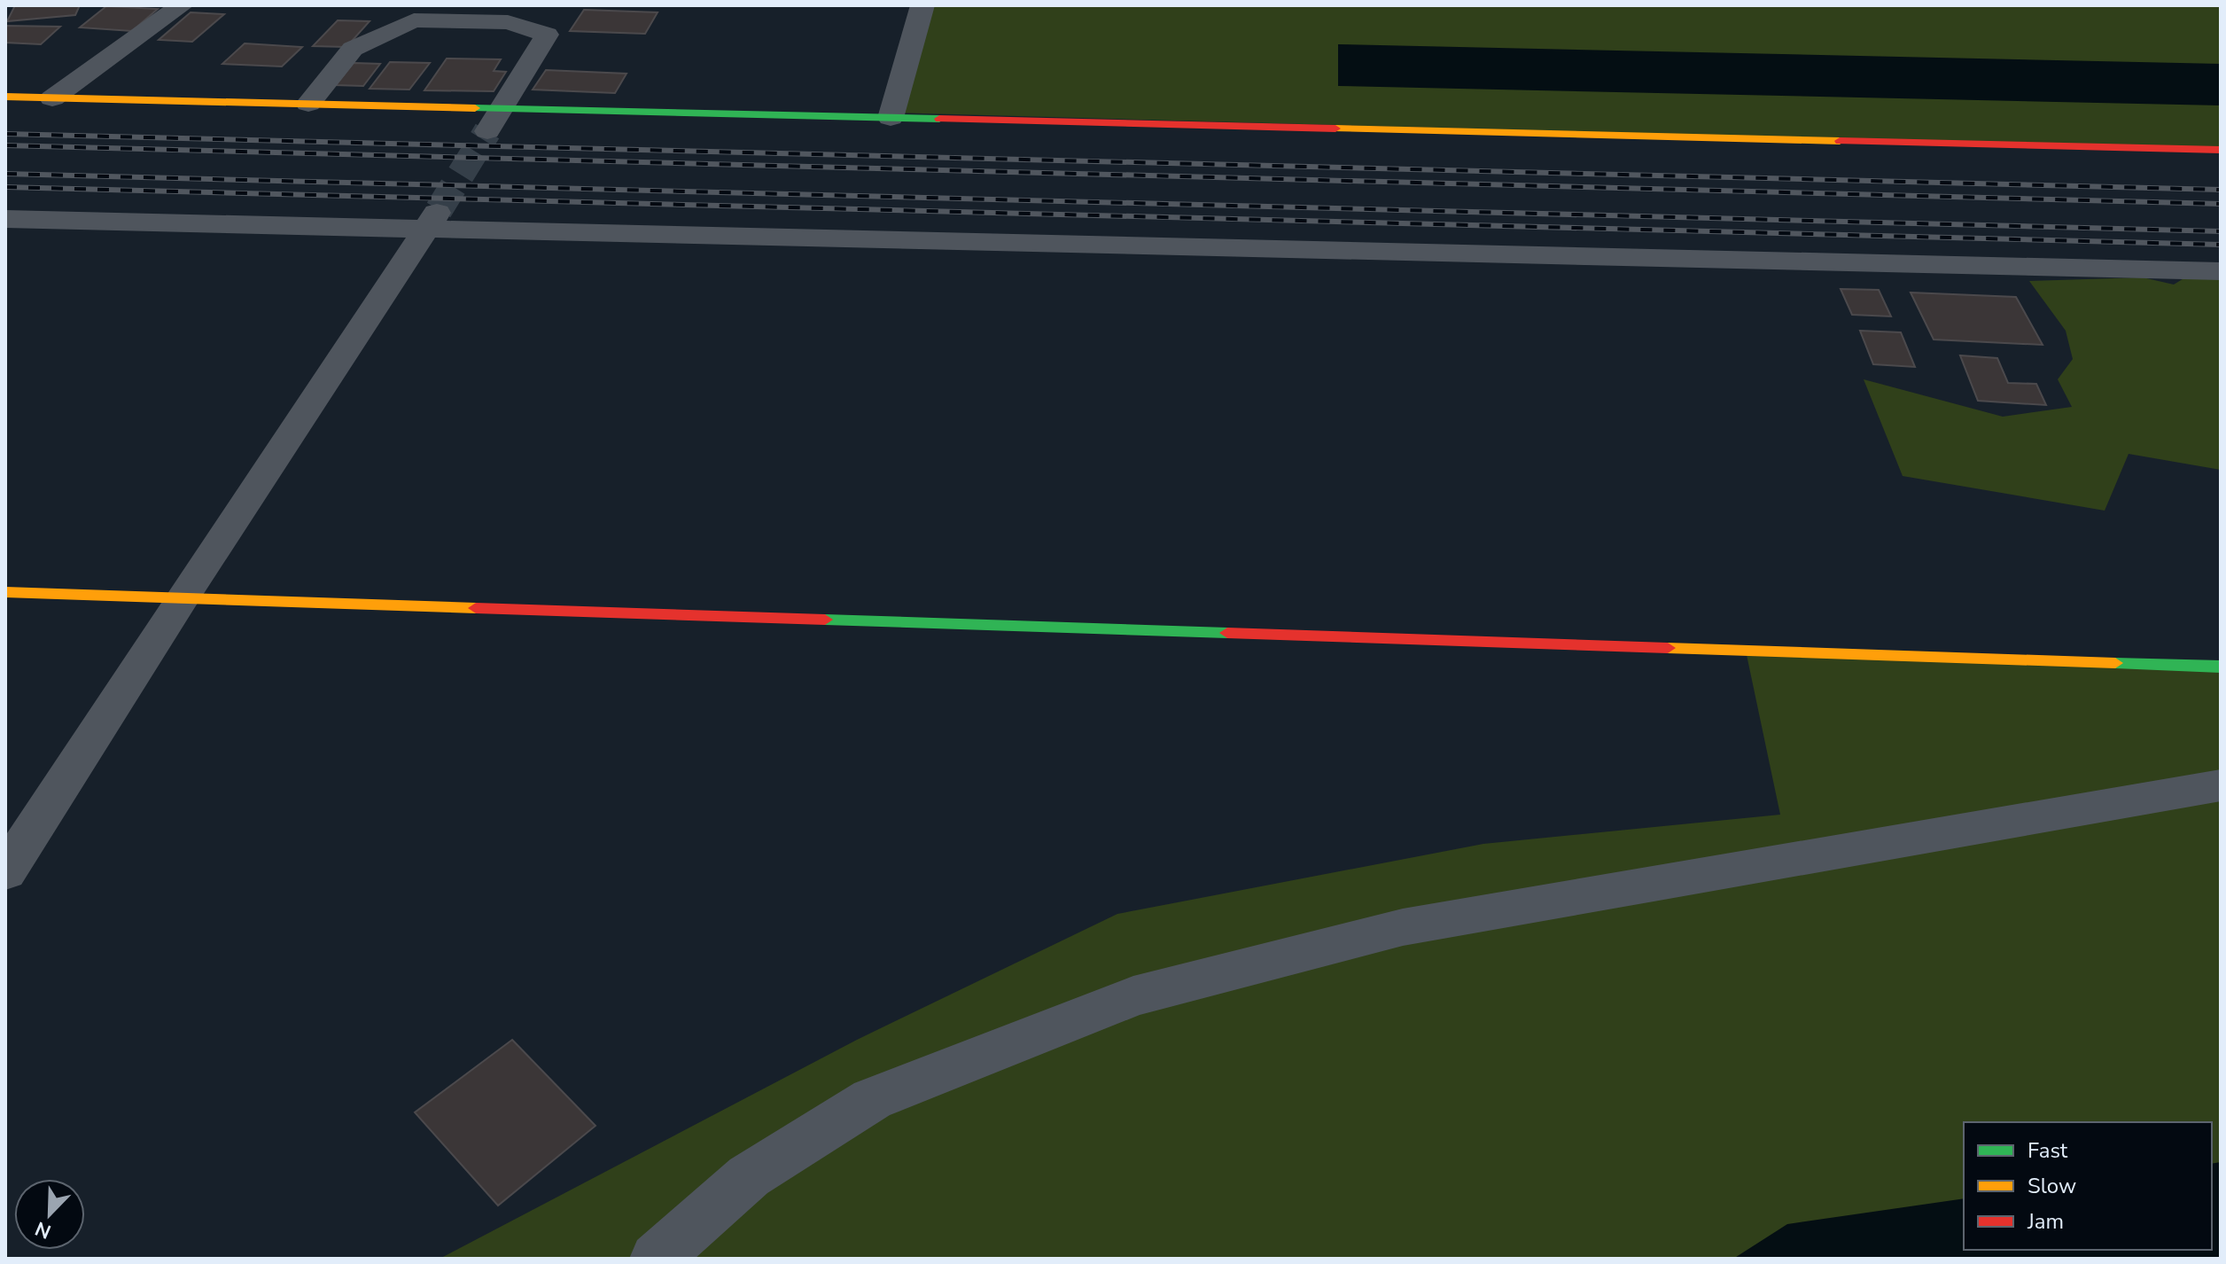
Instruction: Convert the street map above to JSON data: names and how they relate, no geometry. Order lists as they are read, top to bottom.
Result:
{
  "legend": ["Fast", "Slow", "Jam"],
  "north": "bottom left"
}
